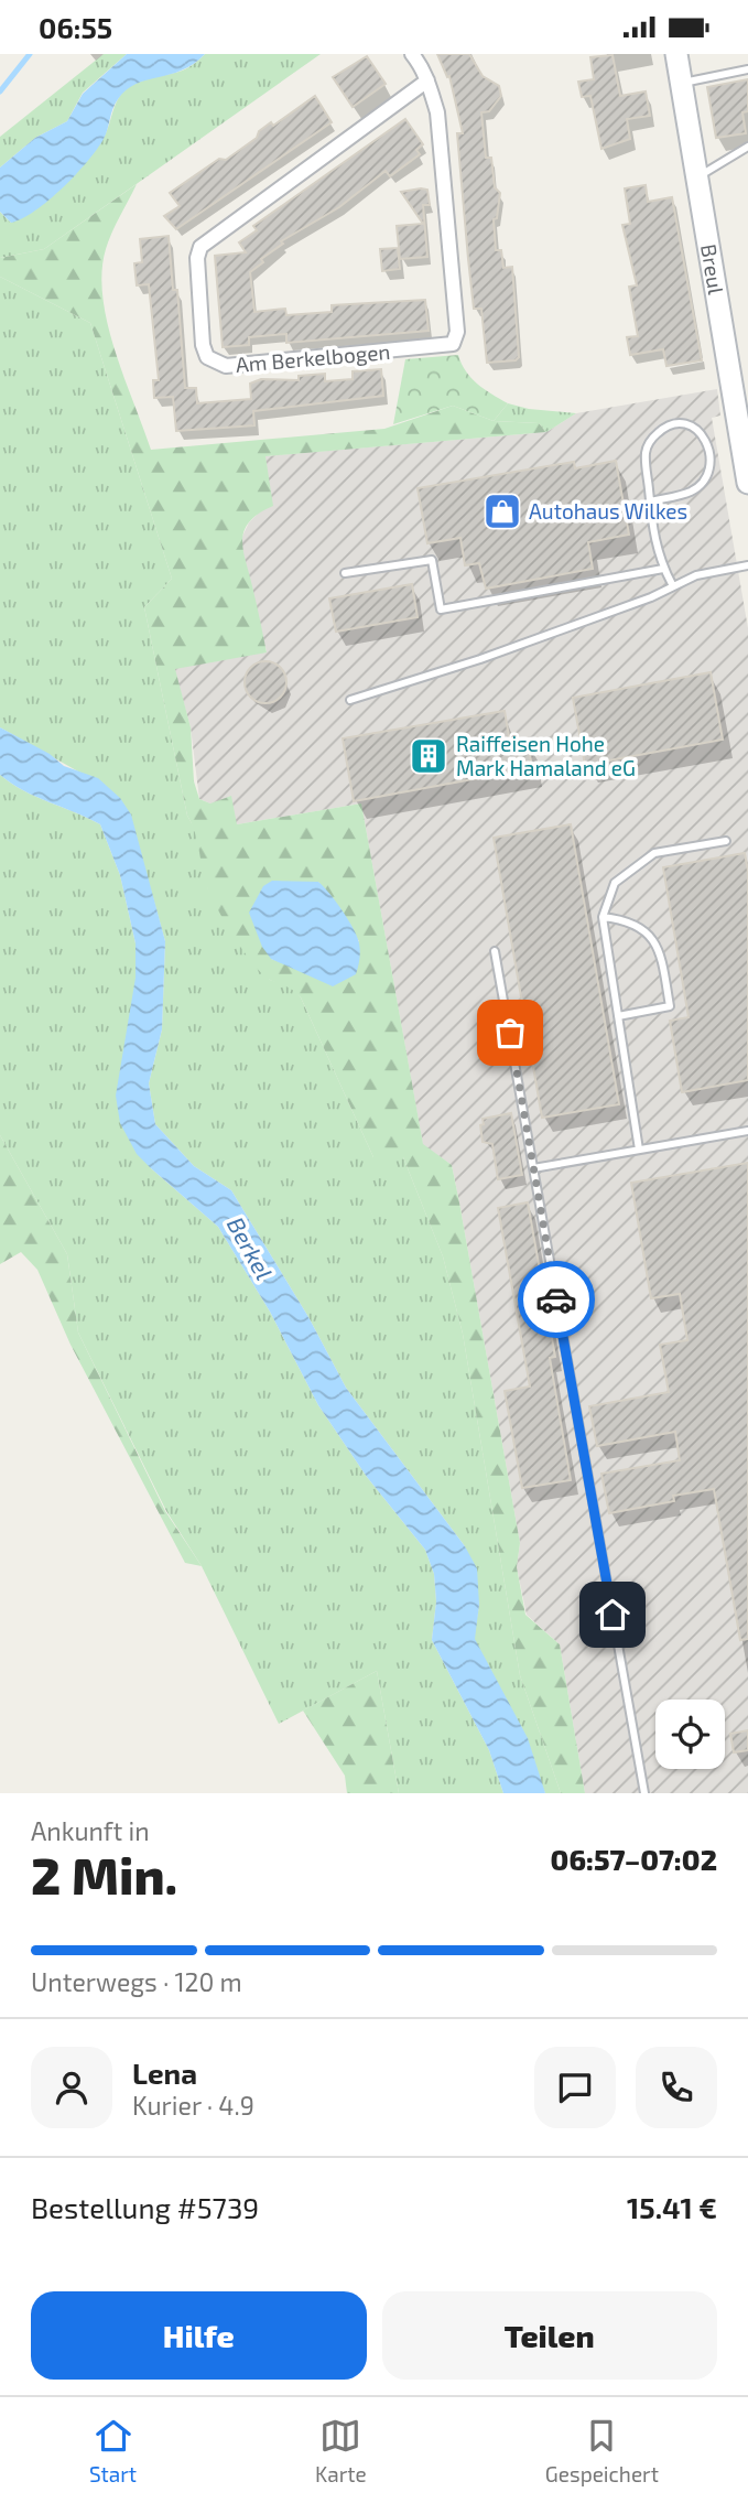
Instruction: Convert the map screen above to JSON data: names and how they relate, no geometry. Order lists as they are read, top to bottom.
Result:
{
  "streets": {
    "main road": ["Breul"],
    "street": ["Am Berkelbogen"]
  },
  "water": ["Berkel"],
  "places": {
    "shop": ["Autohaus Wilkes"],
    "building": ["Raiffeisen Hohe Mark Hamaland eG"]
  },
  "page": {
    "status": "06:55",
    "heading": ["2 Min.", "Ankunft in", "06:57–07:02"],
    "panel": [
      "Lena",
      "Kurier · 4.9",
      "Bestellung #5739",
      "15.41 €"
    ],
    "bar": "Unterwegs · 120 m",
    "buttons": ["Hilfe", "Teilen"],
    "tabs": ["Start", "Karte", "Gespeichert"]
  }
}
